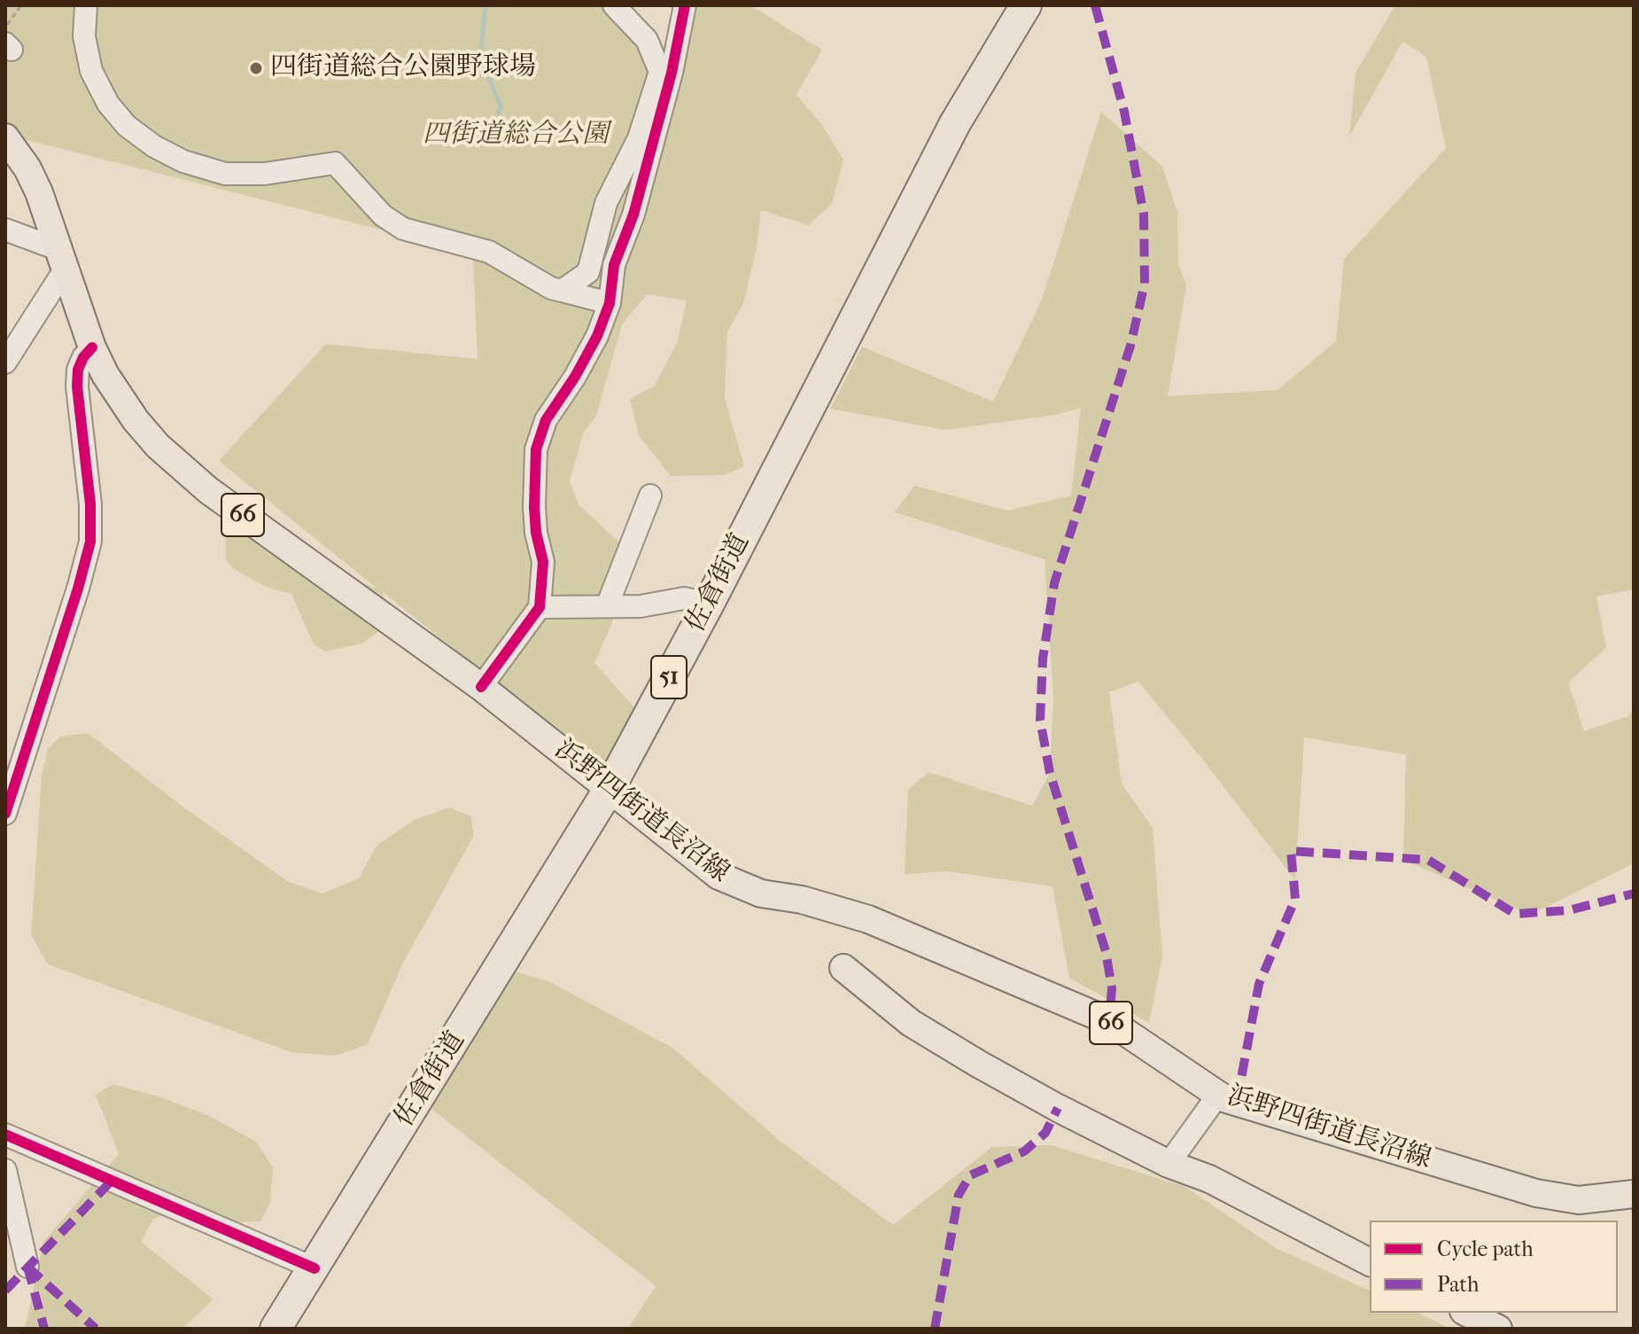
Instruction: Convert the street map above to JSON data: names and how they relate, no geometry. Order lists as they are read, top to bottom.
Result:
{
  "streets": {
    "highway": ["佐倉街道", "51"],
    "main road": ["66", "浜野四街道長沼線"]
  },
  "crossings": [
    ["佐倉街道", "浜野四街道長沼線"]
  ],
  "parks": ["四街道総合公園"],
  "places": ["四街道総合公園野球場"],
  "legend": ["Cycle path", "Path"]
}
